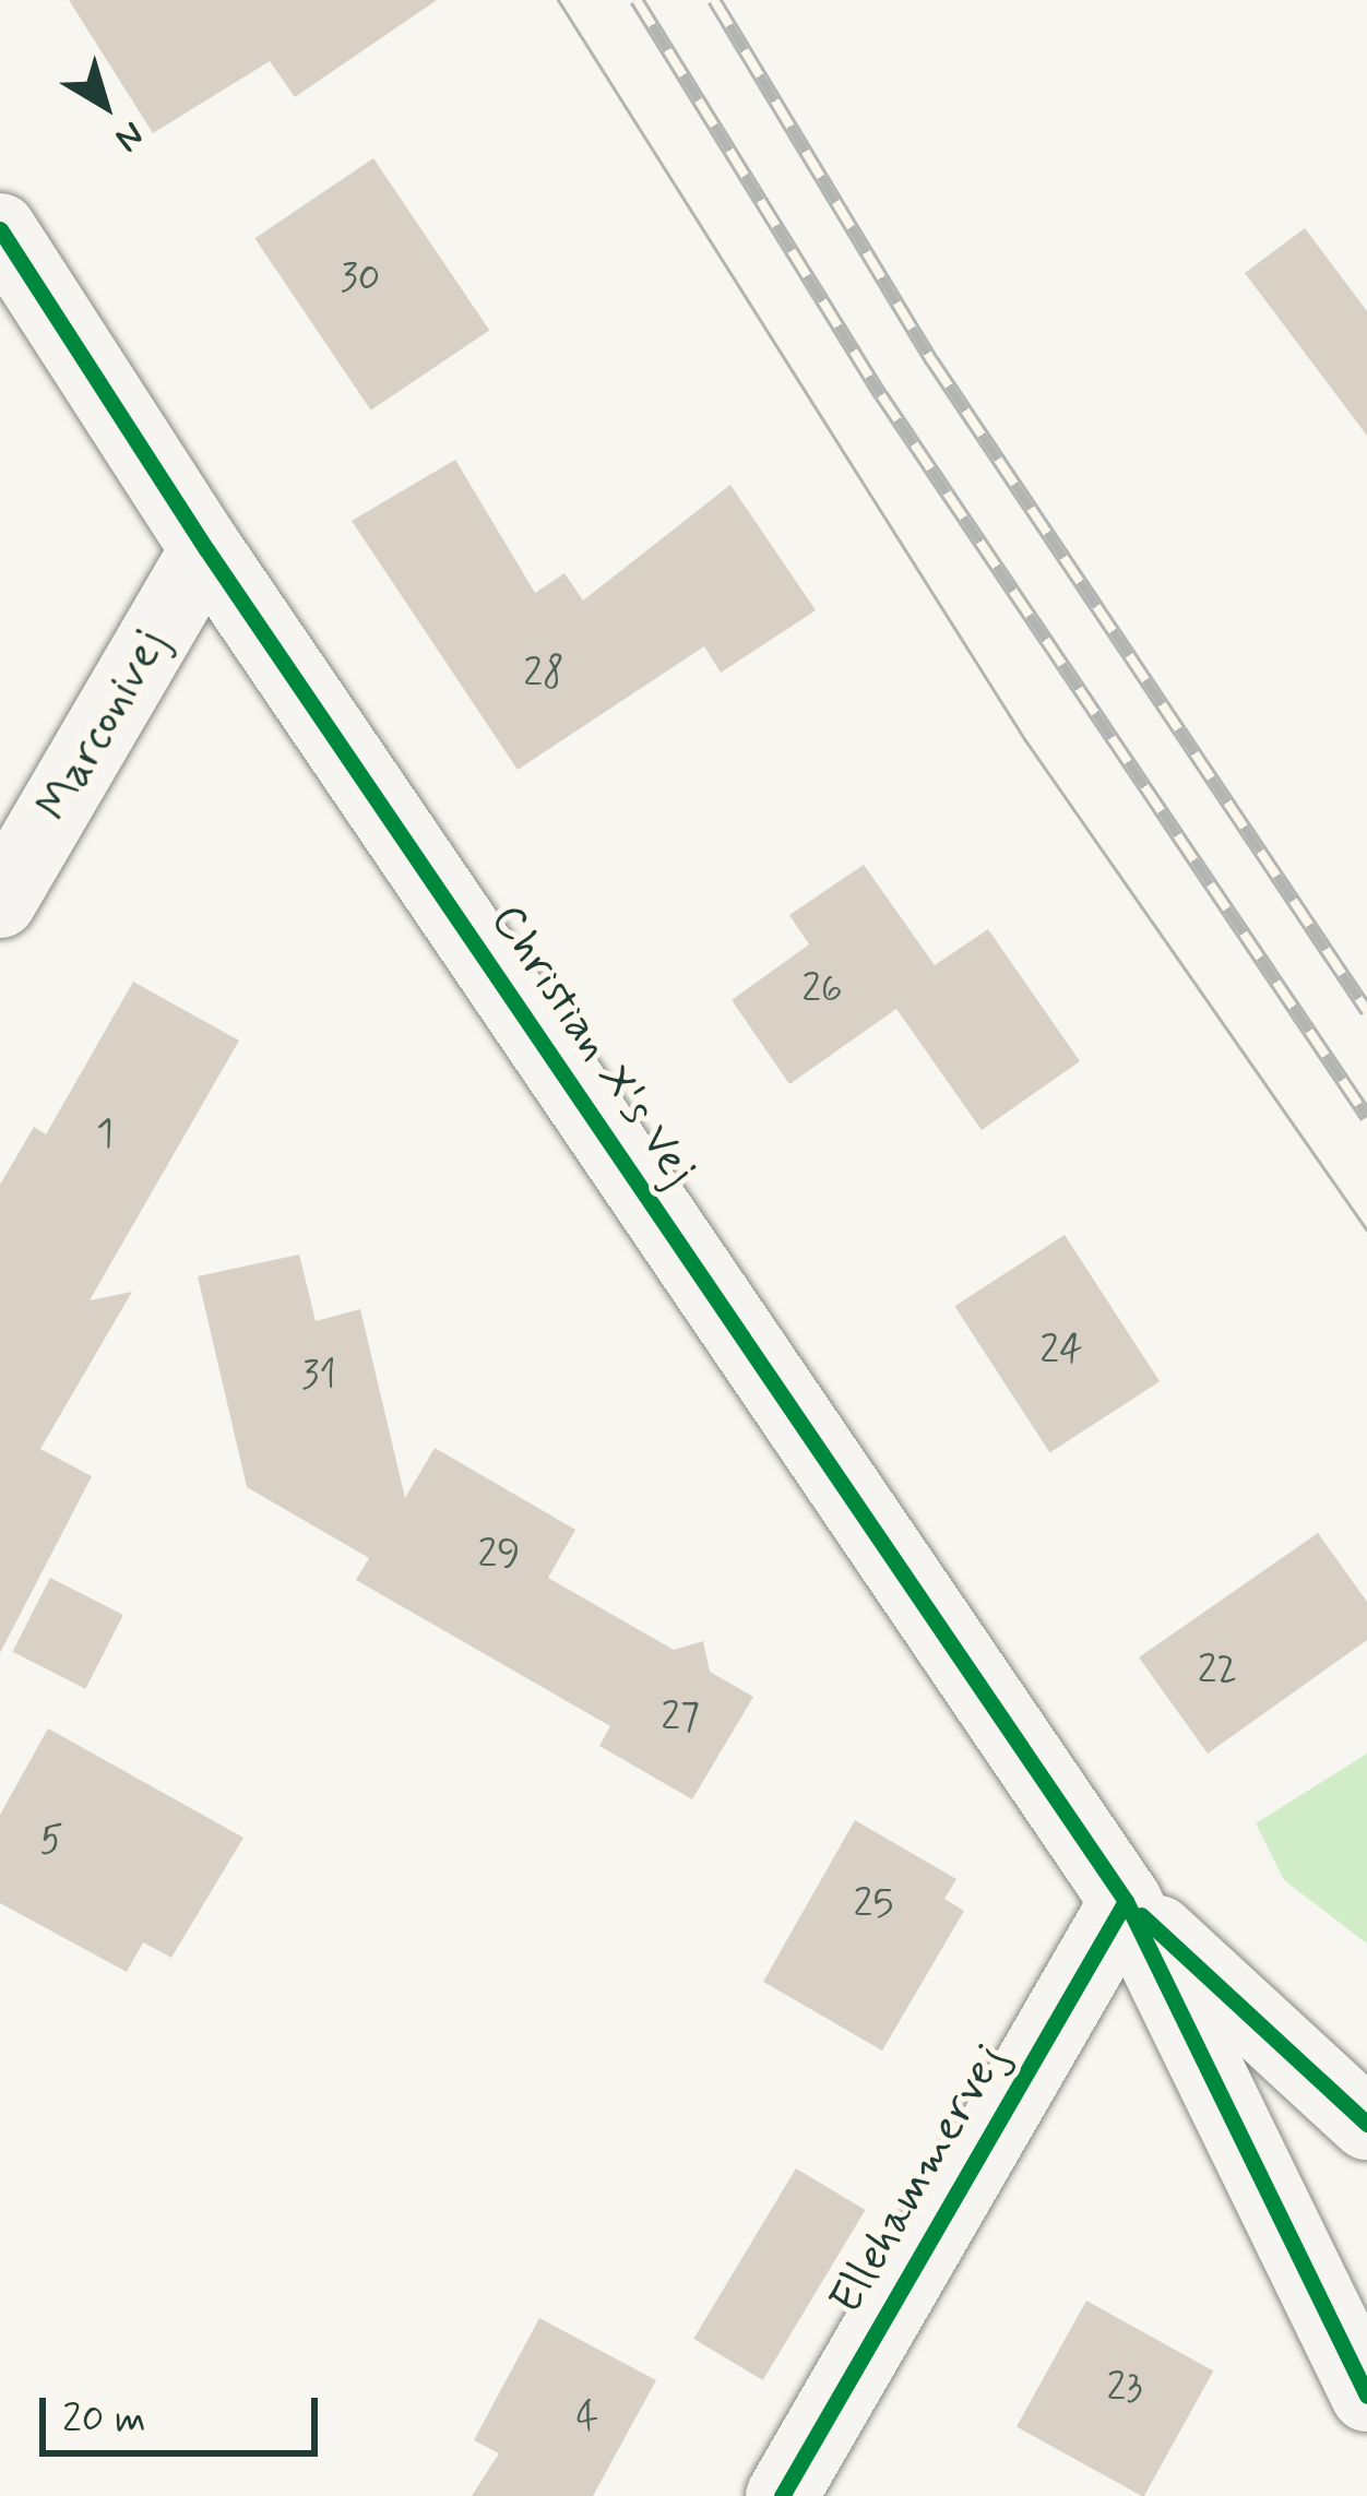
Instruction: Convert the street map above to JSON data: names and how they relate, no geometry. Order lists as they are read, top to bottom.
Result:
{
  "streets": {
    "street": ["Marconivej", "Christian X's Vej", "Ellehammervej"]
  },
  "crossings": [
    ["Marconivej", "Christian X's Vej"],
    ["Christian X's Vej", "Ellehammervej"]
  ],
  "house_numbers": [
    "30",
    "28",
    "26",
    "1",
    "24",
    "31",
    "29",
    "22",
    "27",
    "5",
    "25",
    "23",
    "4"
  ],
  "scale_bar": "20 m",
  "north": "bottom right"
}
